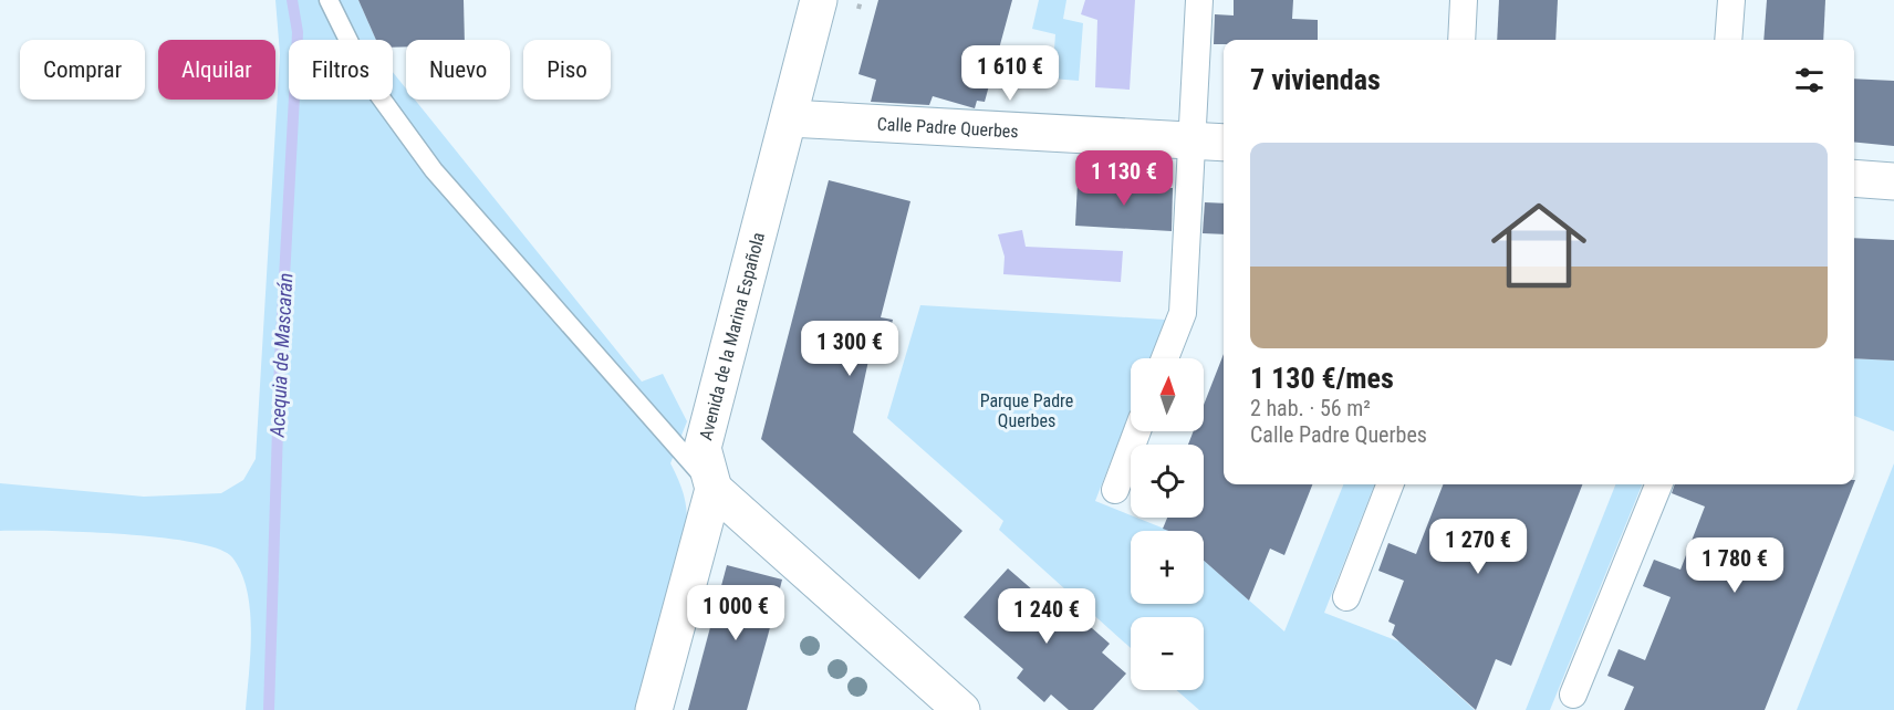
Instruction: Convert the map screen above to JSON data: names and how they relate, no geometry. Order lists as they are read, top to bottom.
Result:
{
  "streets": {
    "street": ["Calle Padre Querbes", "Avenida de la Marina Española"]
  },
  "crossings": [
    ["Calle Padre Querbes", "Avenida de la Marina Española"]
  ],
  "water": ["Acequia de Mascarán"],
  "parks": ["Parque Padre Querbes"],
  "north": "top",
  "page": {
    "chip": [
      "Comprar",
      "Alquilar",
      "Filtros",
      "Nuevo",
      "Piso"
    ],
    "heading": "7 viviendas",
    "price": [
      "1 610 €",
      "1 130 €",
      "1 300 €",
      "1 270 €",
      "1 780 €",
      "1 000 €",
      "1 240 €"
    ],
    "list": [
      {
        "name": "1 130 €/mes",
        "note": "2 hab. · 56 m² · Calle Padre Querbes"
      }
    ],
    "map_buttons": ["+", "−"]
  }
}
